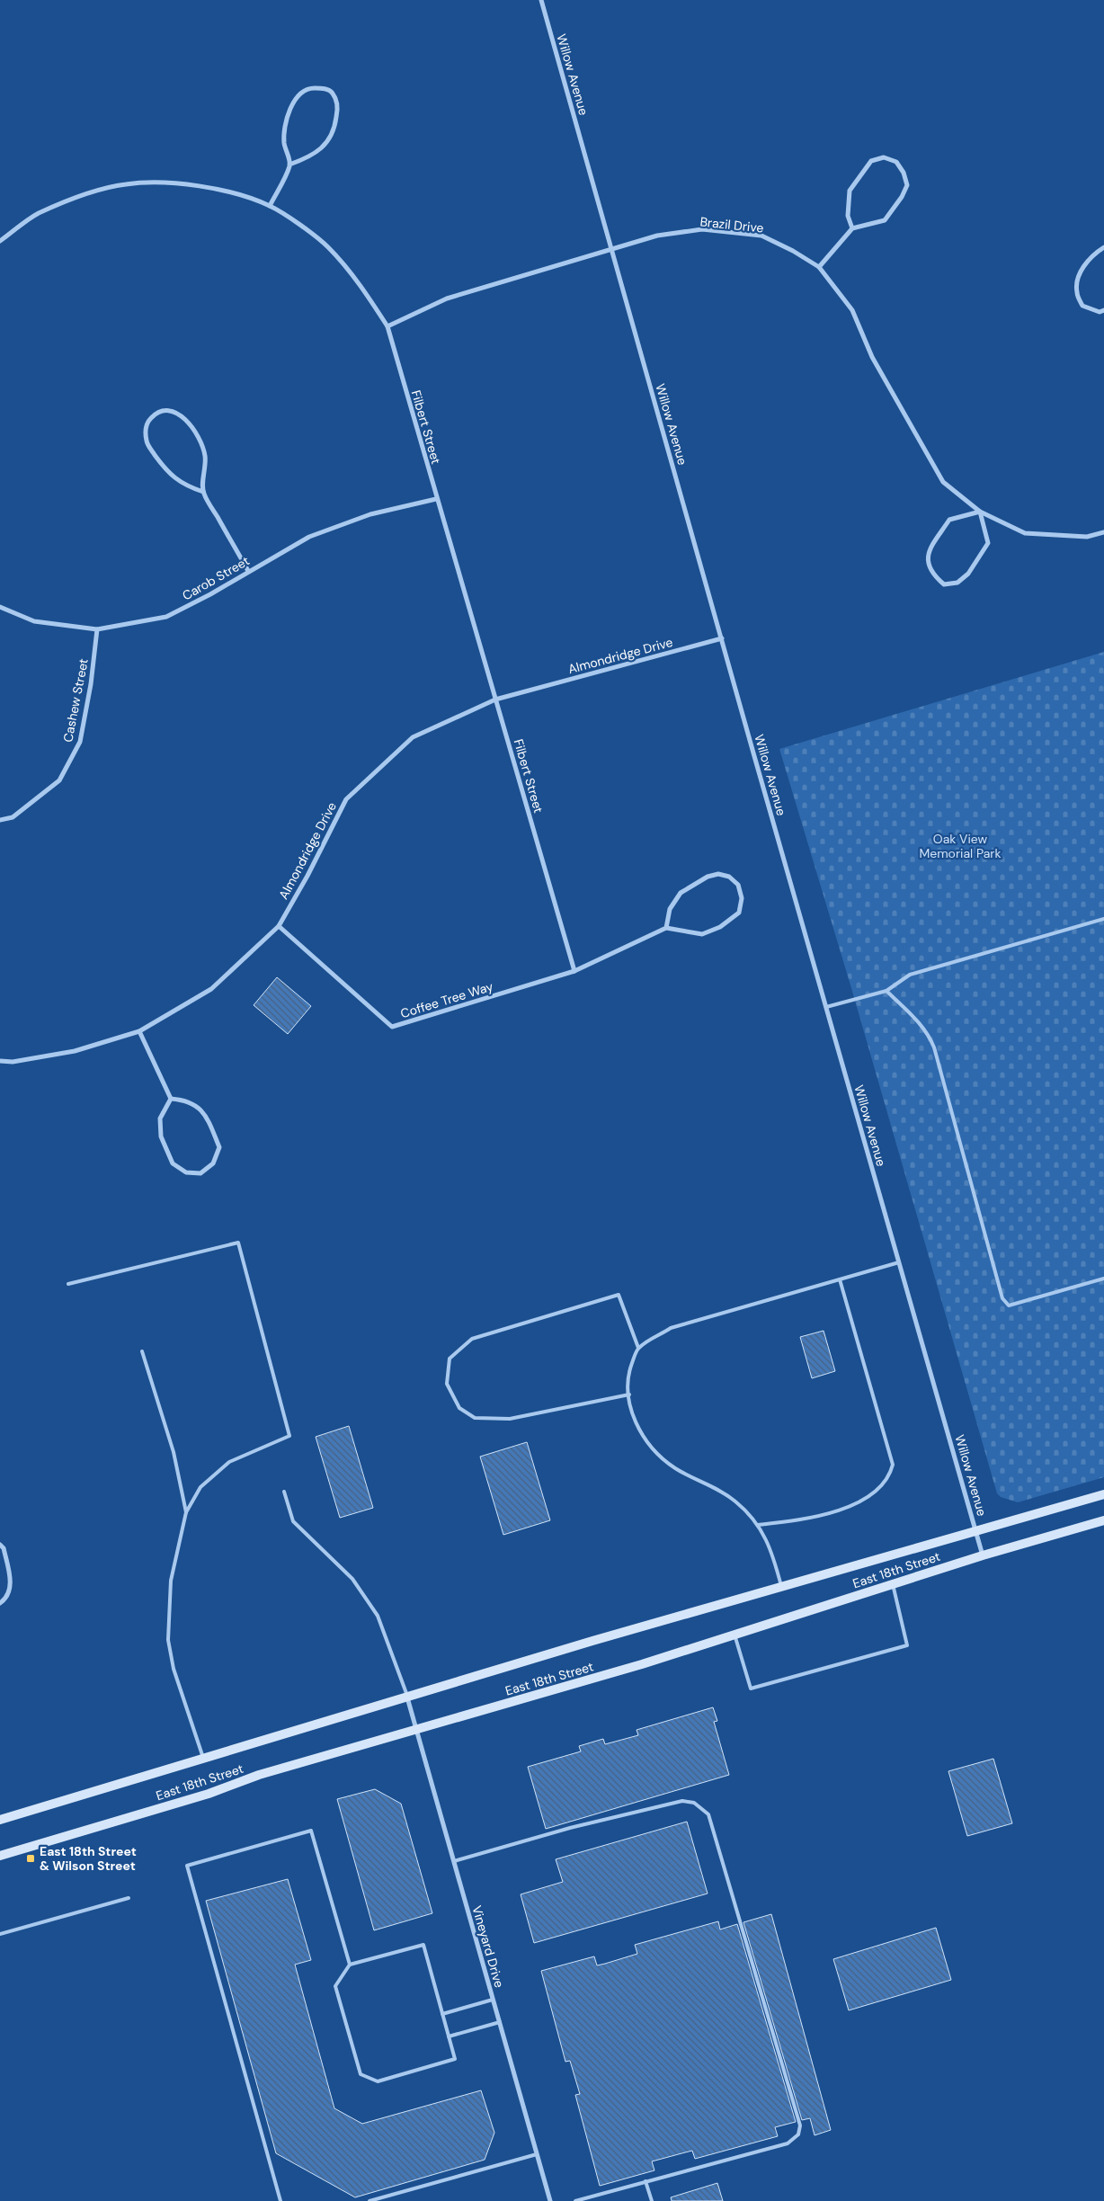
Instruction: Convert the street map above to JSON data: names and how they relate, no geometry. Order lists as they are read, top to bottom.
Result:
{
  "streets": {
    "main road": ["East 18th Street"],
    "street": [
      "Willow Avenue",
      "Brazil Drive",
      "Filbert Street",
      "Carob Street",
      "Almondridge Drive",
      "Cashew Street",
      "Coffee Tree Way",
      "Vineyard Drive"
    ]
  },
  "crossings": [
    ["Willow Avenue", "Brazil Drive"],
    ["Willow Avenue", "Almondridge Drive"],
    ["Willow Avenue", "East 18th Street"],
    ["Brazil Drive", "Filbert Street"],
    ["Filbert Street", "Carob Street"],
    ["Filbert Street", "Almondridge Drive"],
    ["Filbert Street", "Coffee Tree Way"],
    ["Carob Street", "Cashew Street"],
    ["Almondridge Drive", "Coffee Tree Way"],
    ["East 18th Street", "Vineyard Drive"]
  ],
  "parks": ["Oak View Memorial Park"],
  "places": {
    "transit": ["East 18th Street & Wilson Street"]
  }
}
